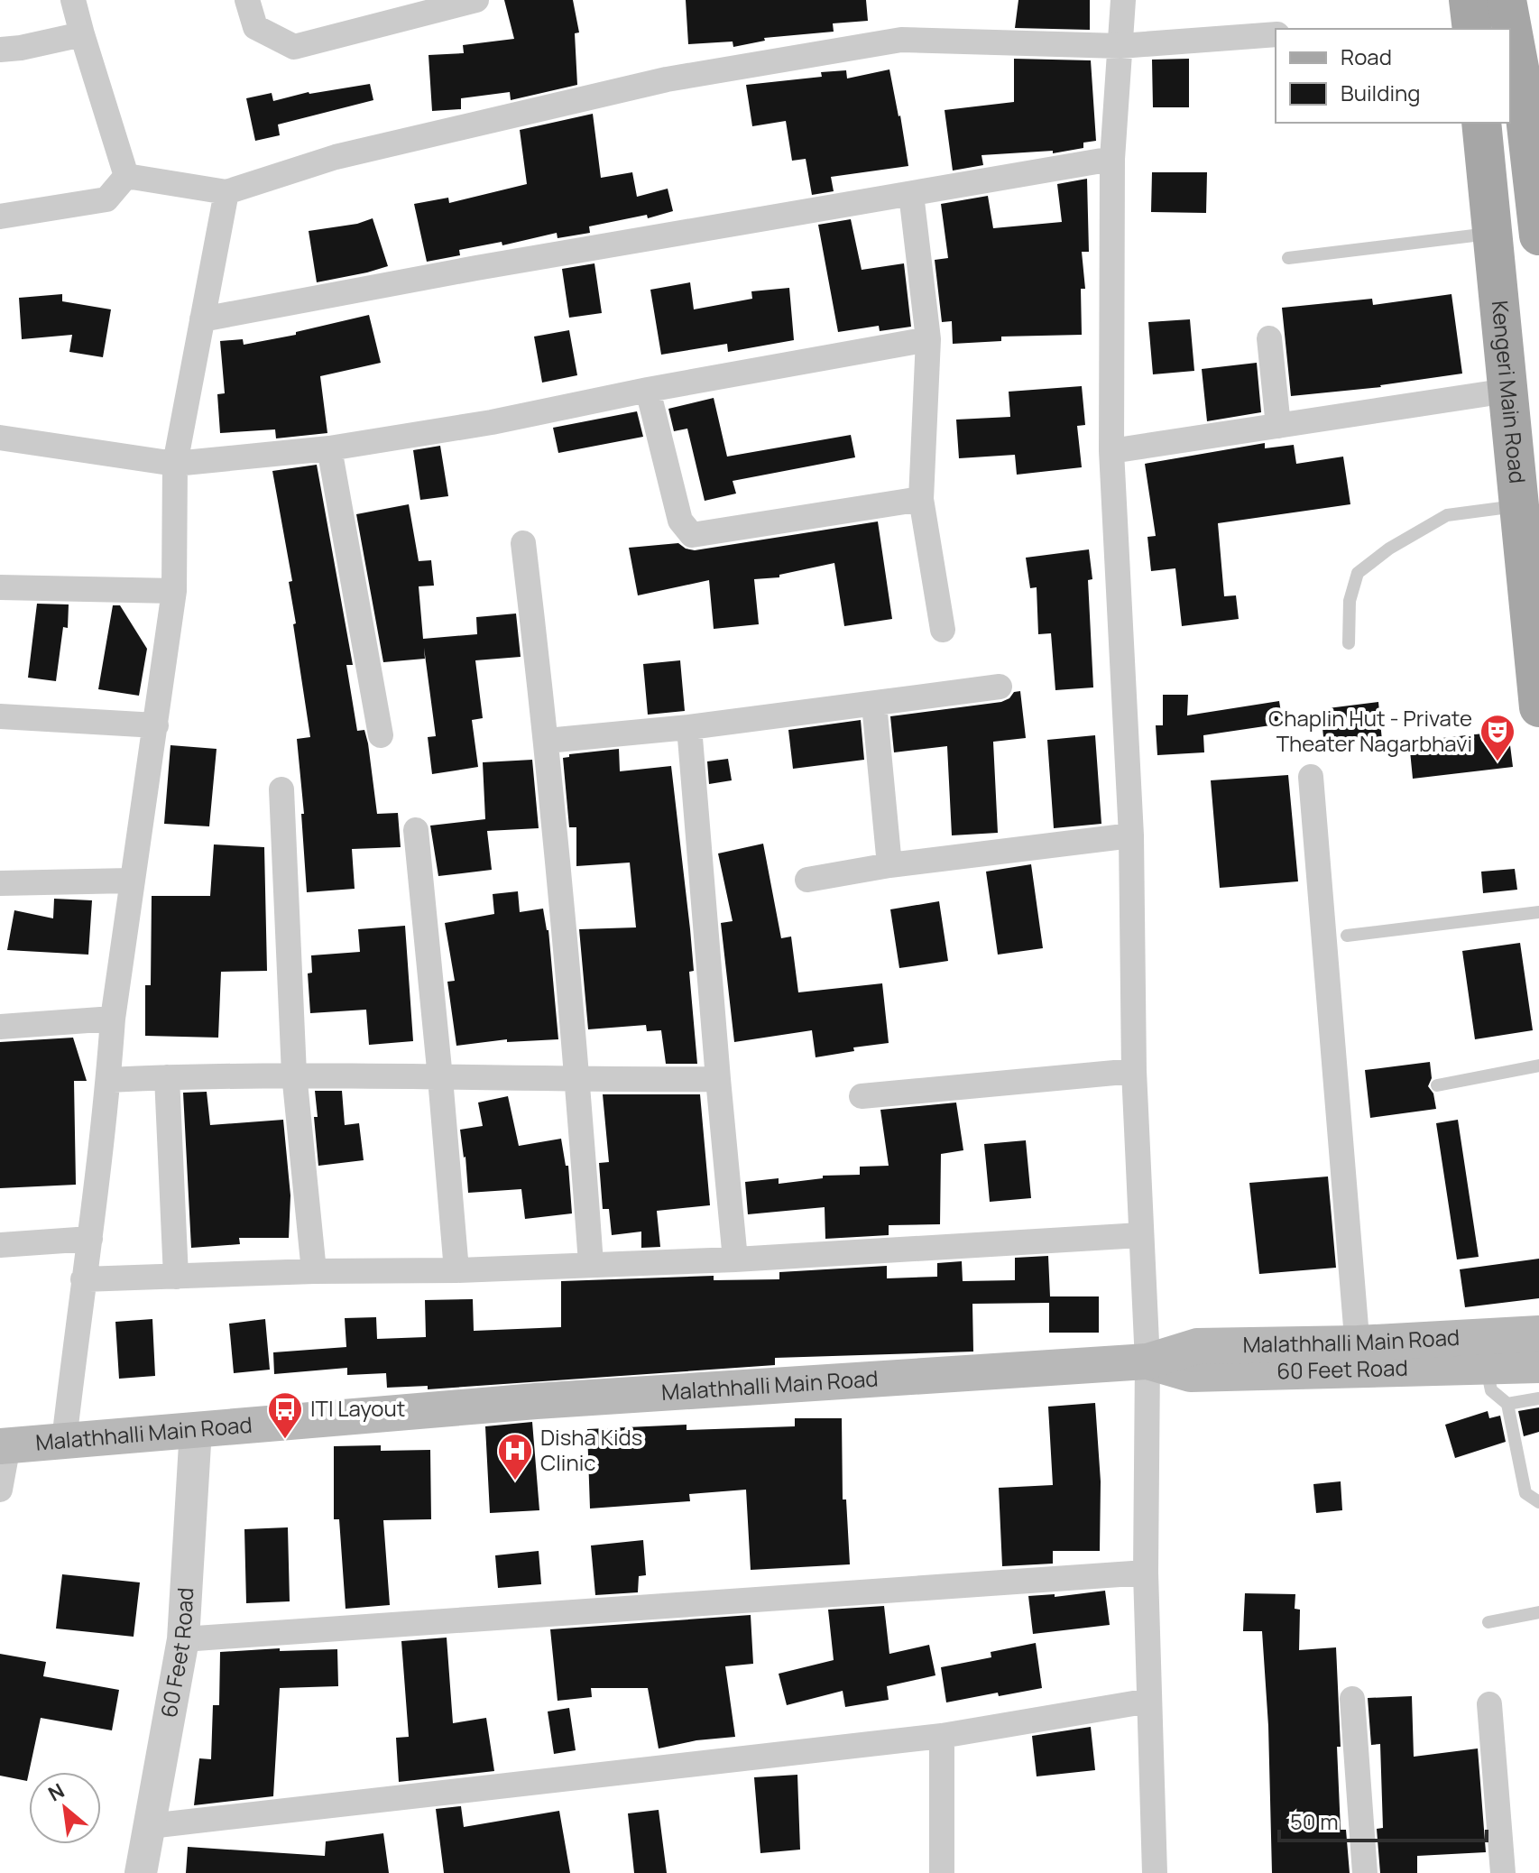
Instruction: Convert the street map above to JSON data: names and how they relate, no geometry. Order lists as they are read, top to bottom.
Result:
{
  "streets": {
    "main road": ["Kengeri Main Road", "Malathhalli Main Road", "60 Feet Road"]
  },
  "crossings": [
    ["Malathhalli Main Road", "60 Feet Road"]
  ],
  "places": {
    "theatre": ["Chaplin Hut - Private Theater Nagarbhavi"],
    "bus stop": ["ITI Layout"],
    "hospital": ["Disha Kids Clinic"]
  },
  "legend": ["Road", "Building"],
  "scale_bar": "50 m",
  "north": "top left"
}
